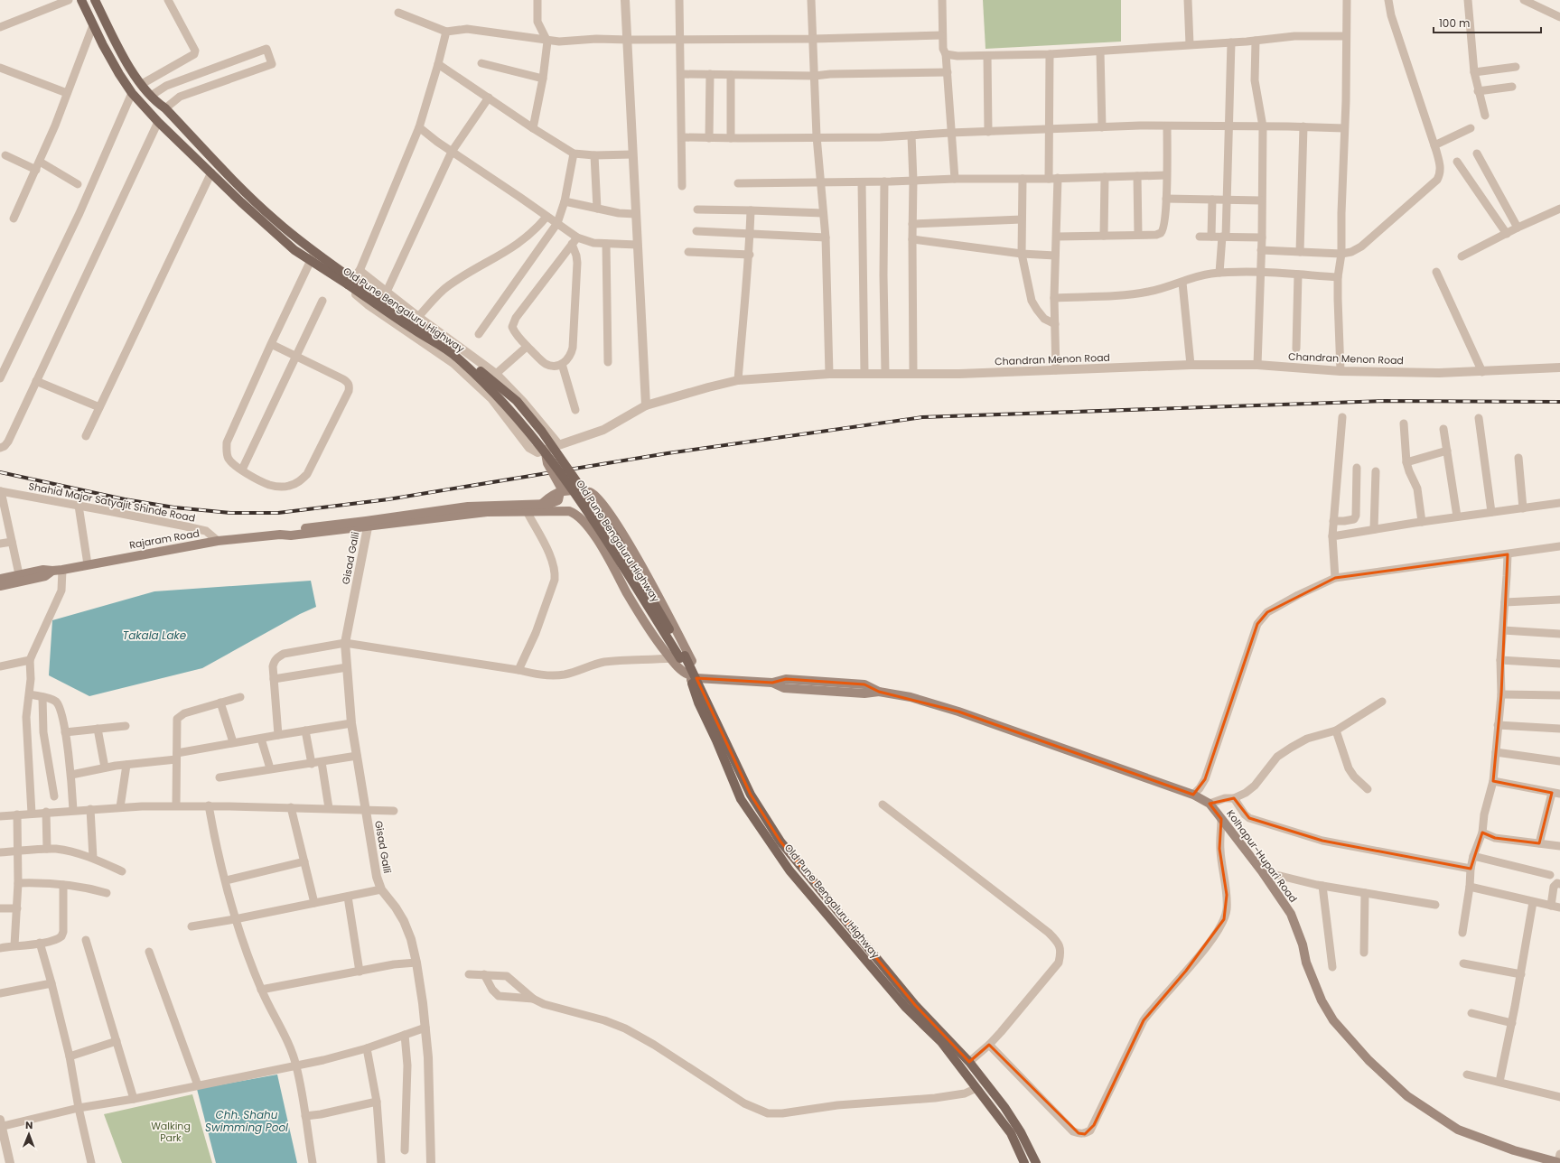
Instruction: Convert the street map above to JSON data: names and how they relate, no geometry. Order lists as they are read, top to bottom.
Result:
{
  "streets": {
    "main road": ["Old Pune Bengaluru Highway", "Rajaram Road", "Kolhapur-Hupari Road"],
    "street": ["Chandran Menon Road", "Shahid Major Satyajit Shinde Road", "Gisad Galli"]
  },
  "crossings": [
    ["Old Pune Bengaluru Highway", "Chandran Menon Road"],
    ["Shahid Major Satyajit Shinde Road", "Rajaram Road"]
  ],
  "water": ["Takala Lake", "Chh. Shahu Swimming Pool"],
  "parks": ["Walking Park"],
  "scale_bar": "100 m",
  "north": "top"
}
